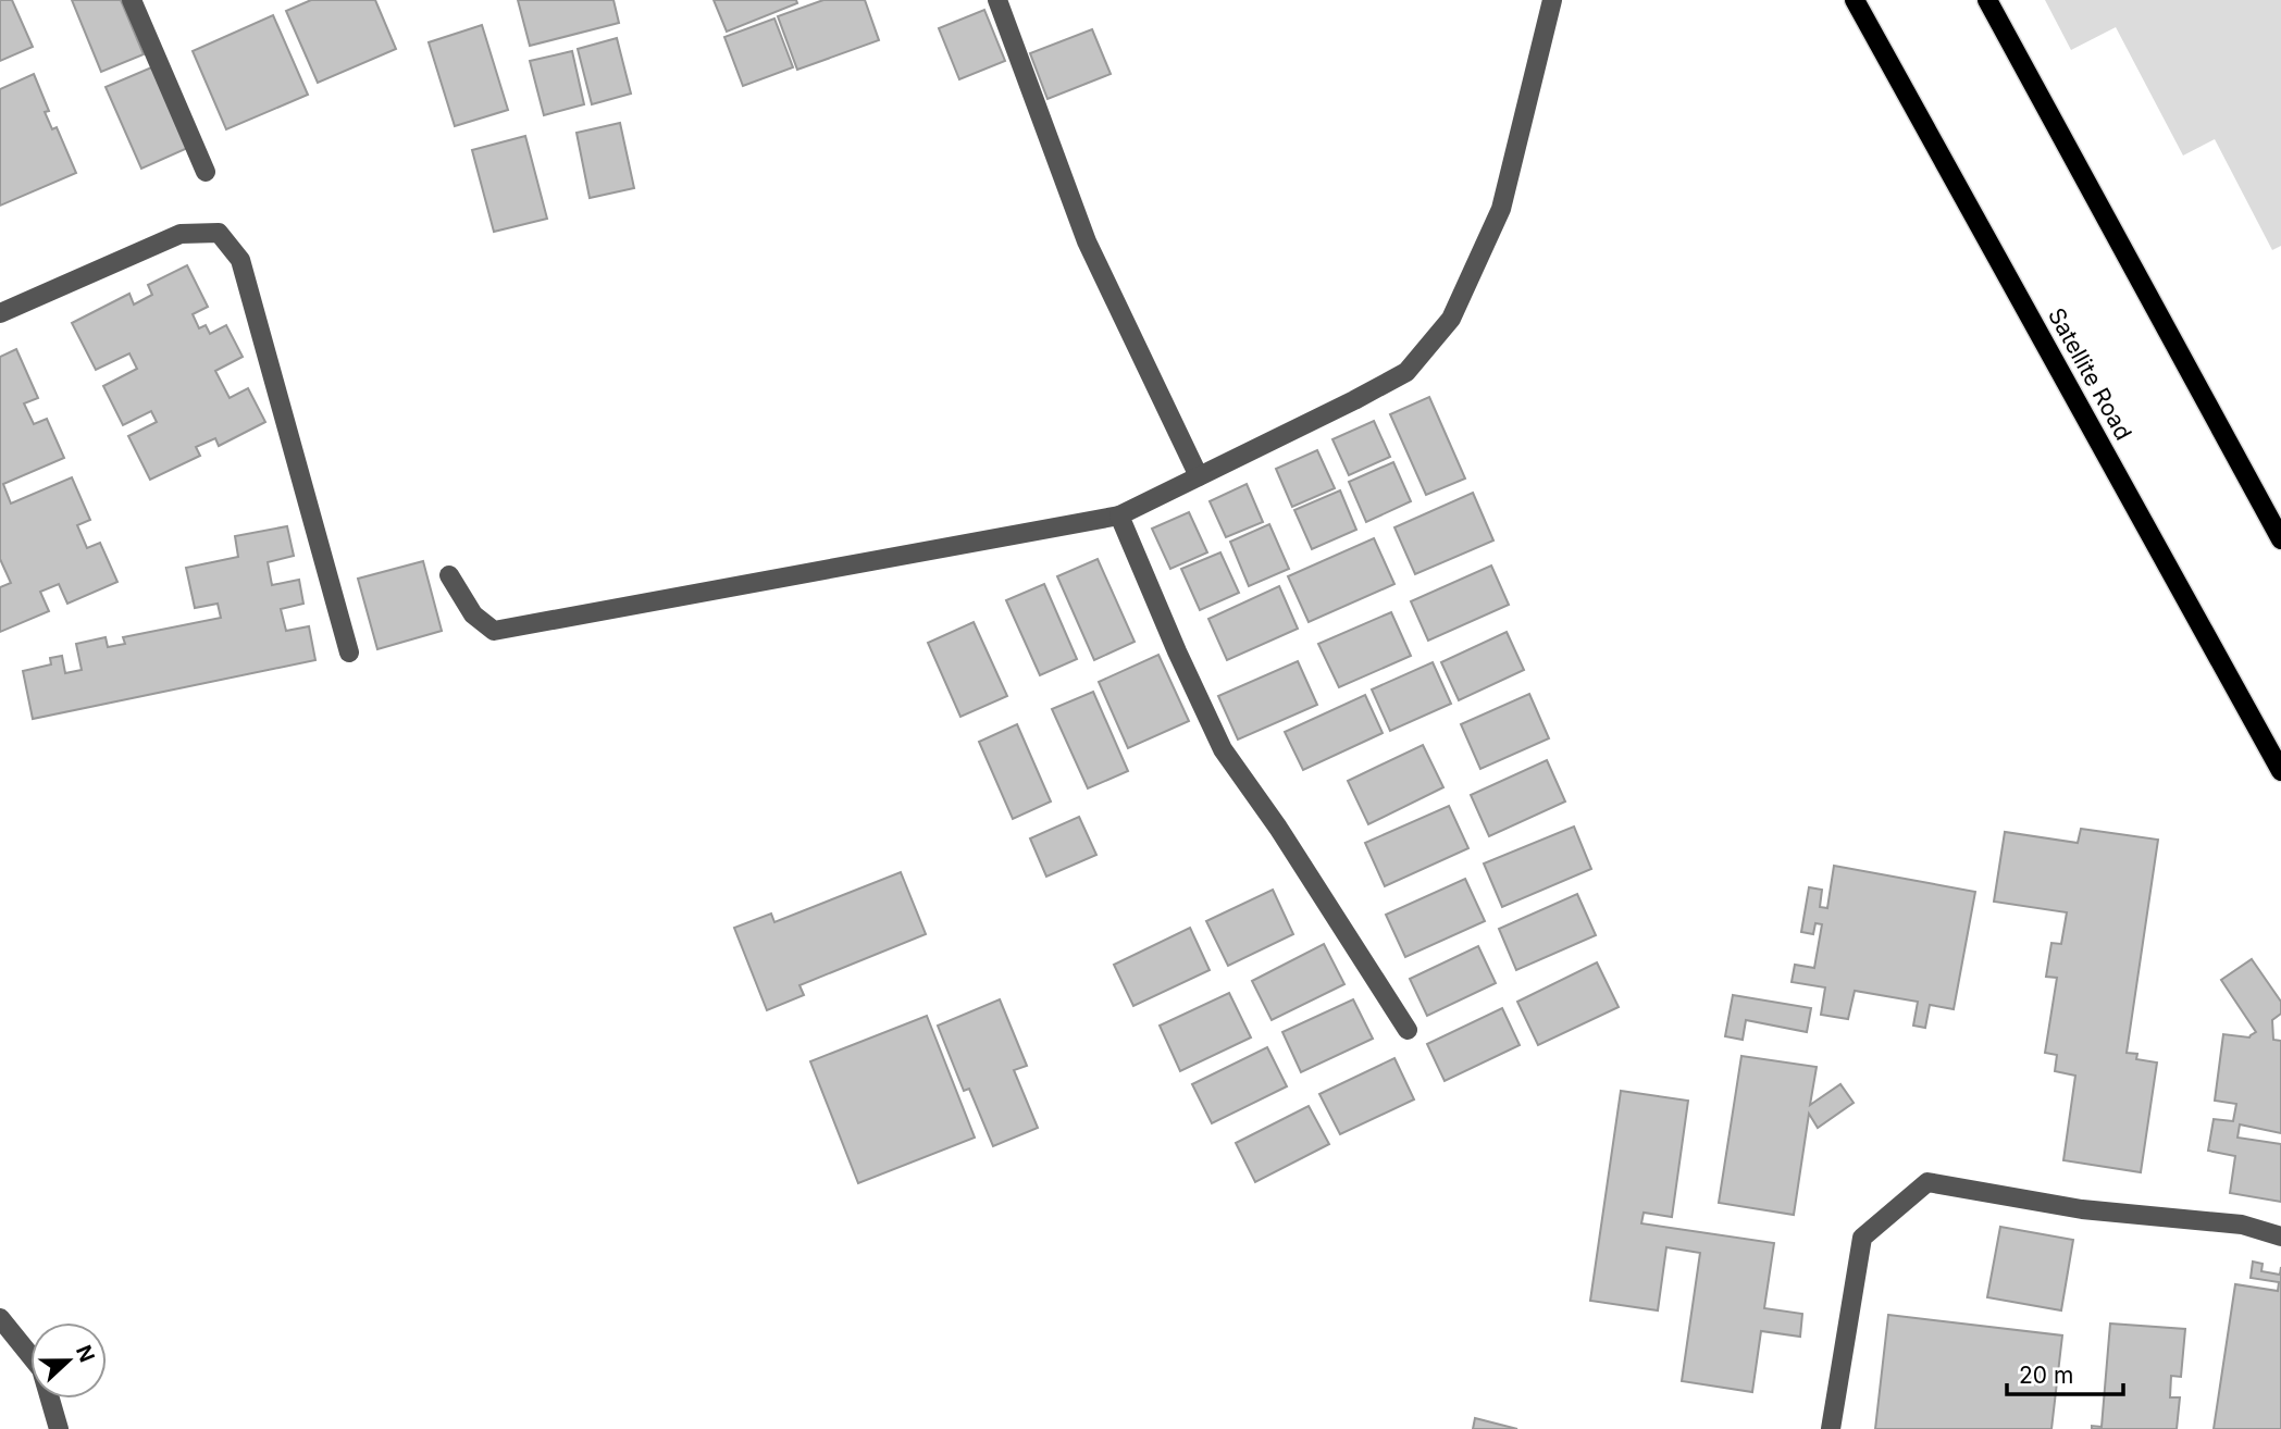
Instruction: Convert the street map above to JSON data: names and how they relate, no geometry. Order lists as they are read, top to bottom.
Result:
{
  "streets": {
    "main road": ["Satellite Road"]
  },
  "scale_bar": "20 m",
  "north": "right"
}
